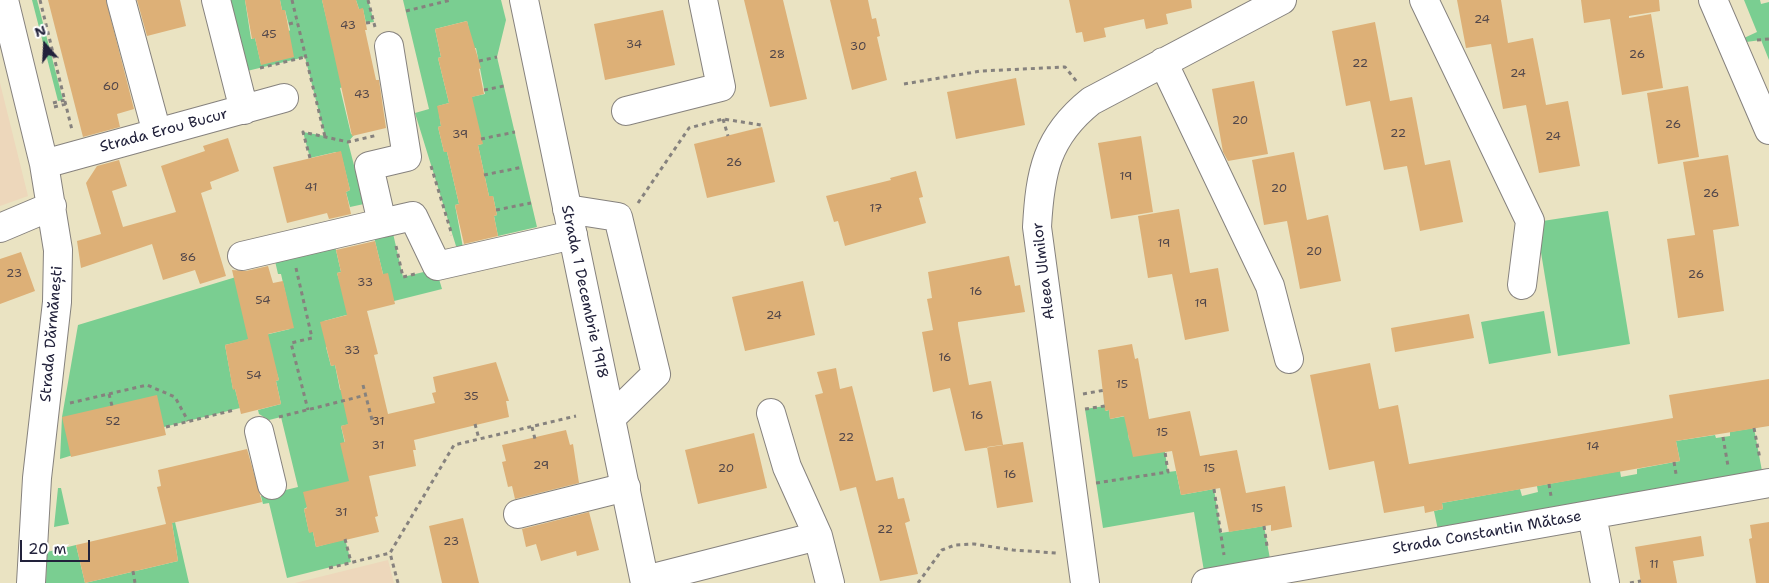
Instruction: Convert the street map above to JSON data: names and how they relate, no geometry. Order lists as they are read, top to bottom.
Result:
{
  "streets": {
    "street": [
      "Strada Erou Bucur",
      "Aleea Ulmilor",
      "Strada 1 Decembrie 1918",
      "Strada Dărmănești",
      "Strada Constantin Mătase"
    ]
  },
  "crossings": [
    ["Strada Erou Bucur", "Strada Dărmănești"]
  ],
  "house_numbers": [
    "24",
    "43",
    "45",
    "34",
    "30",
    "28",
    "26",
    "22",
    "24",
    "60",
    "43",
    "20",
    "26",
    "22",
    "39",
    "24",
    "26",
    "19",
    "41",
    "20",
    "26",
    "17",
    "19",
    "20",
    "86",
    "23",
    "26",
    "33",
    "16",
    "54",
    "19",
    "24",
    "33",
    "16",
    "54",
    "15",
    "35",
    "16",
    "52",
    "31",
    "15",
    "22",
    "31",
    "14",
    "29",
    "20",
    "15",
    "16",
    "15",
    "31",
    "22",
    "23",
    "11"
  ],
  "scale_bar": "20 m",
  "north": "top"
}
